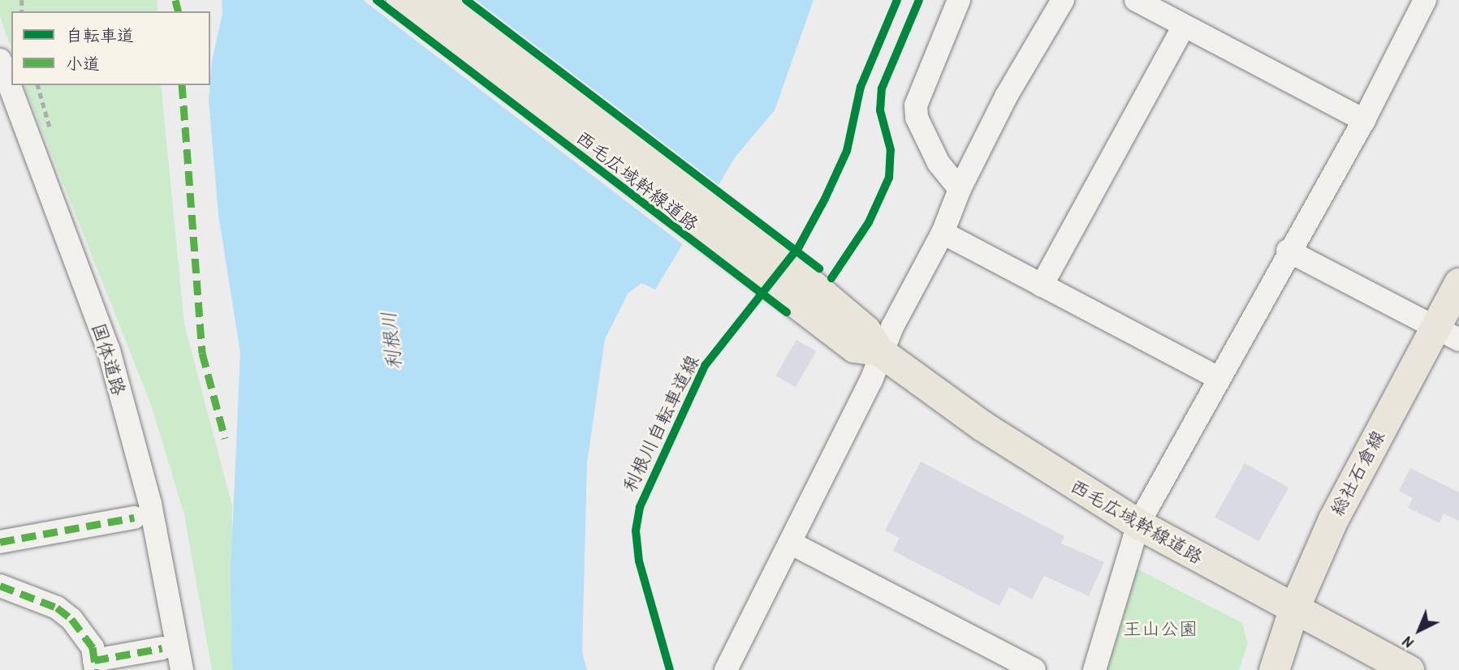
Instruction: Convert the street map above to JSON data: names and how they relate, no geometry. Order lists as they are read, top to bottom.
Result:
{
  "streets": {
    "main road": ["西毛広域幹線道路", "総社石倉線"],
    "street": ["国体道路"],
    "cycle path": ["利根川自転車道線"]
  },
  "crossings": [
    ["西毛広域幹線道路", "総社石倉線"]
  ],
  "water": ["利根川"],
  "parks": ["王山公園"],
  "legend": ["自転車道", "小道"],
  "north": "bottom left"
}
